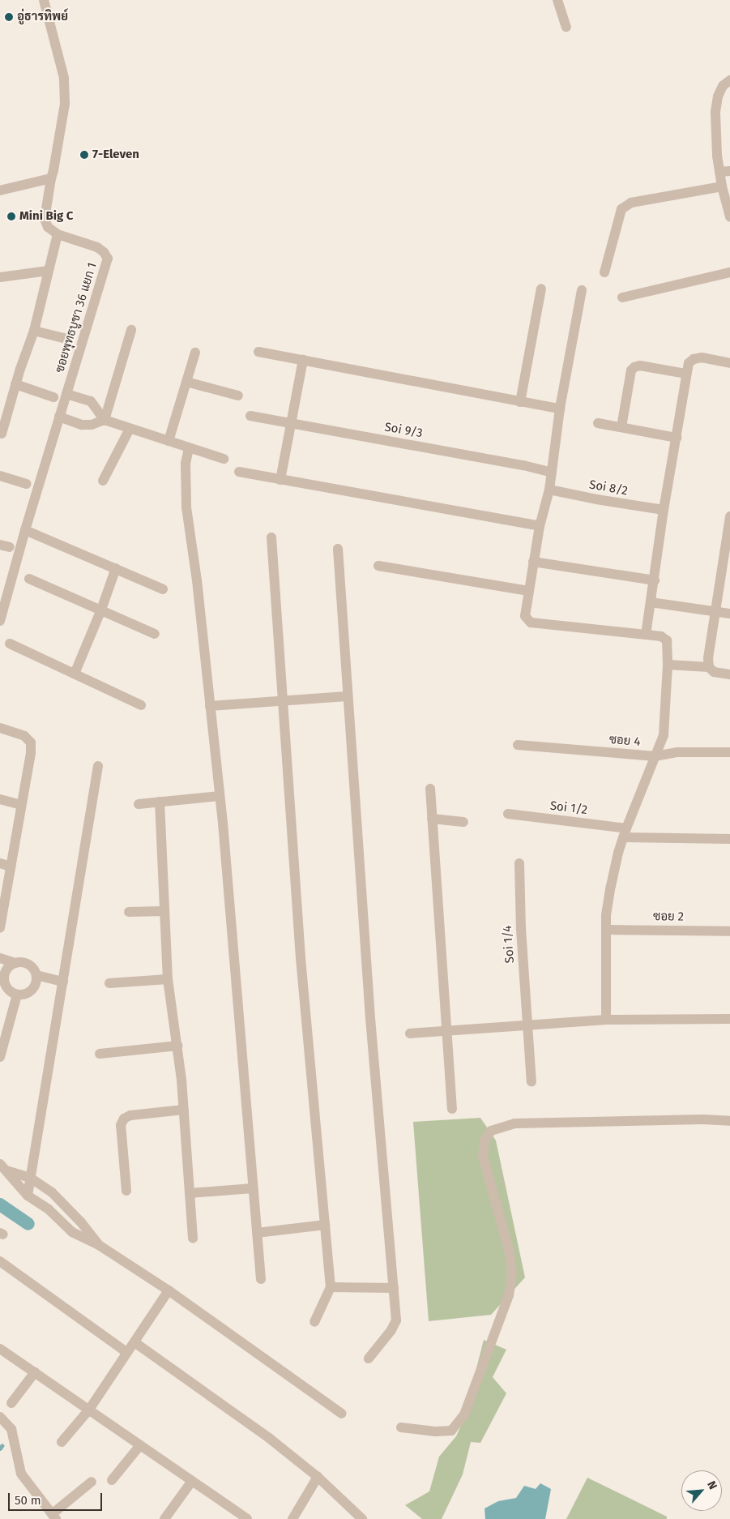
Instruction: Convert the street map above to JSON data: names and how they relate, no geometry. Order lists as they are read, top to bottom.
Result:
{
  "streets": {
    "street": [
      "ซอยพุทธบูชา 36 แยก 1",
      "Soi 9/3",
      "Soi 8/2",
      "ซอย 4",
      "Soi 1/2",
      "ซอย 2",
      "Soi 1/4"
    ]
  },
  "places": ["อู่ธารทิพย์", "7-Eleven", "Mini Big C"],
  "scale_bar": "50 m",
  "north": "top right"
}
